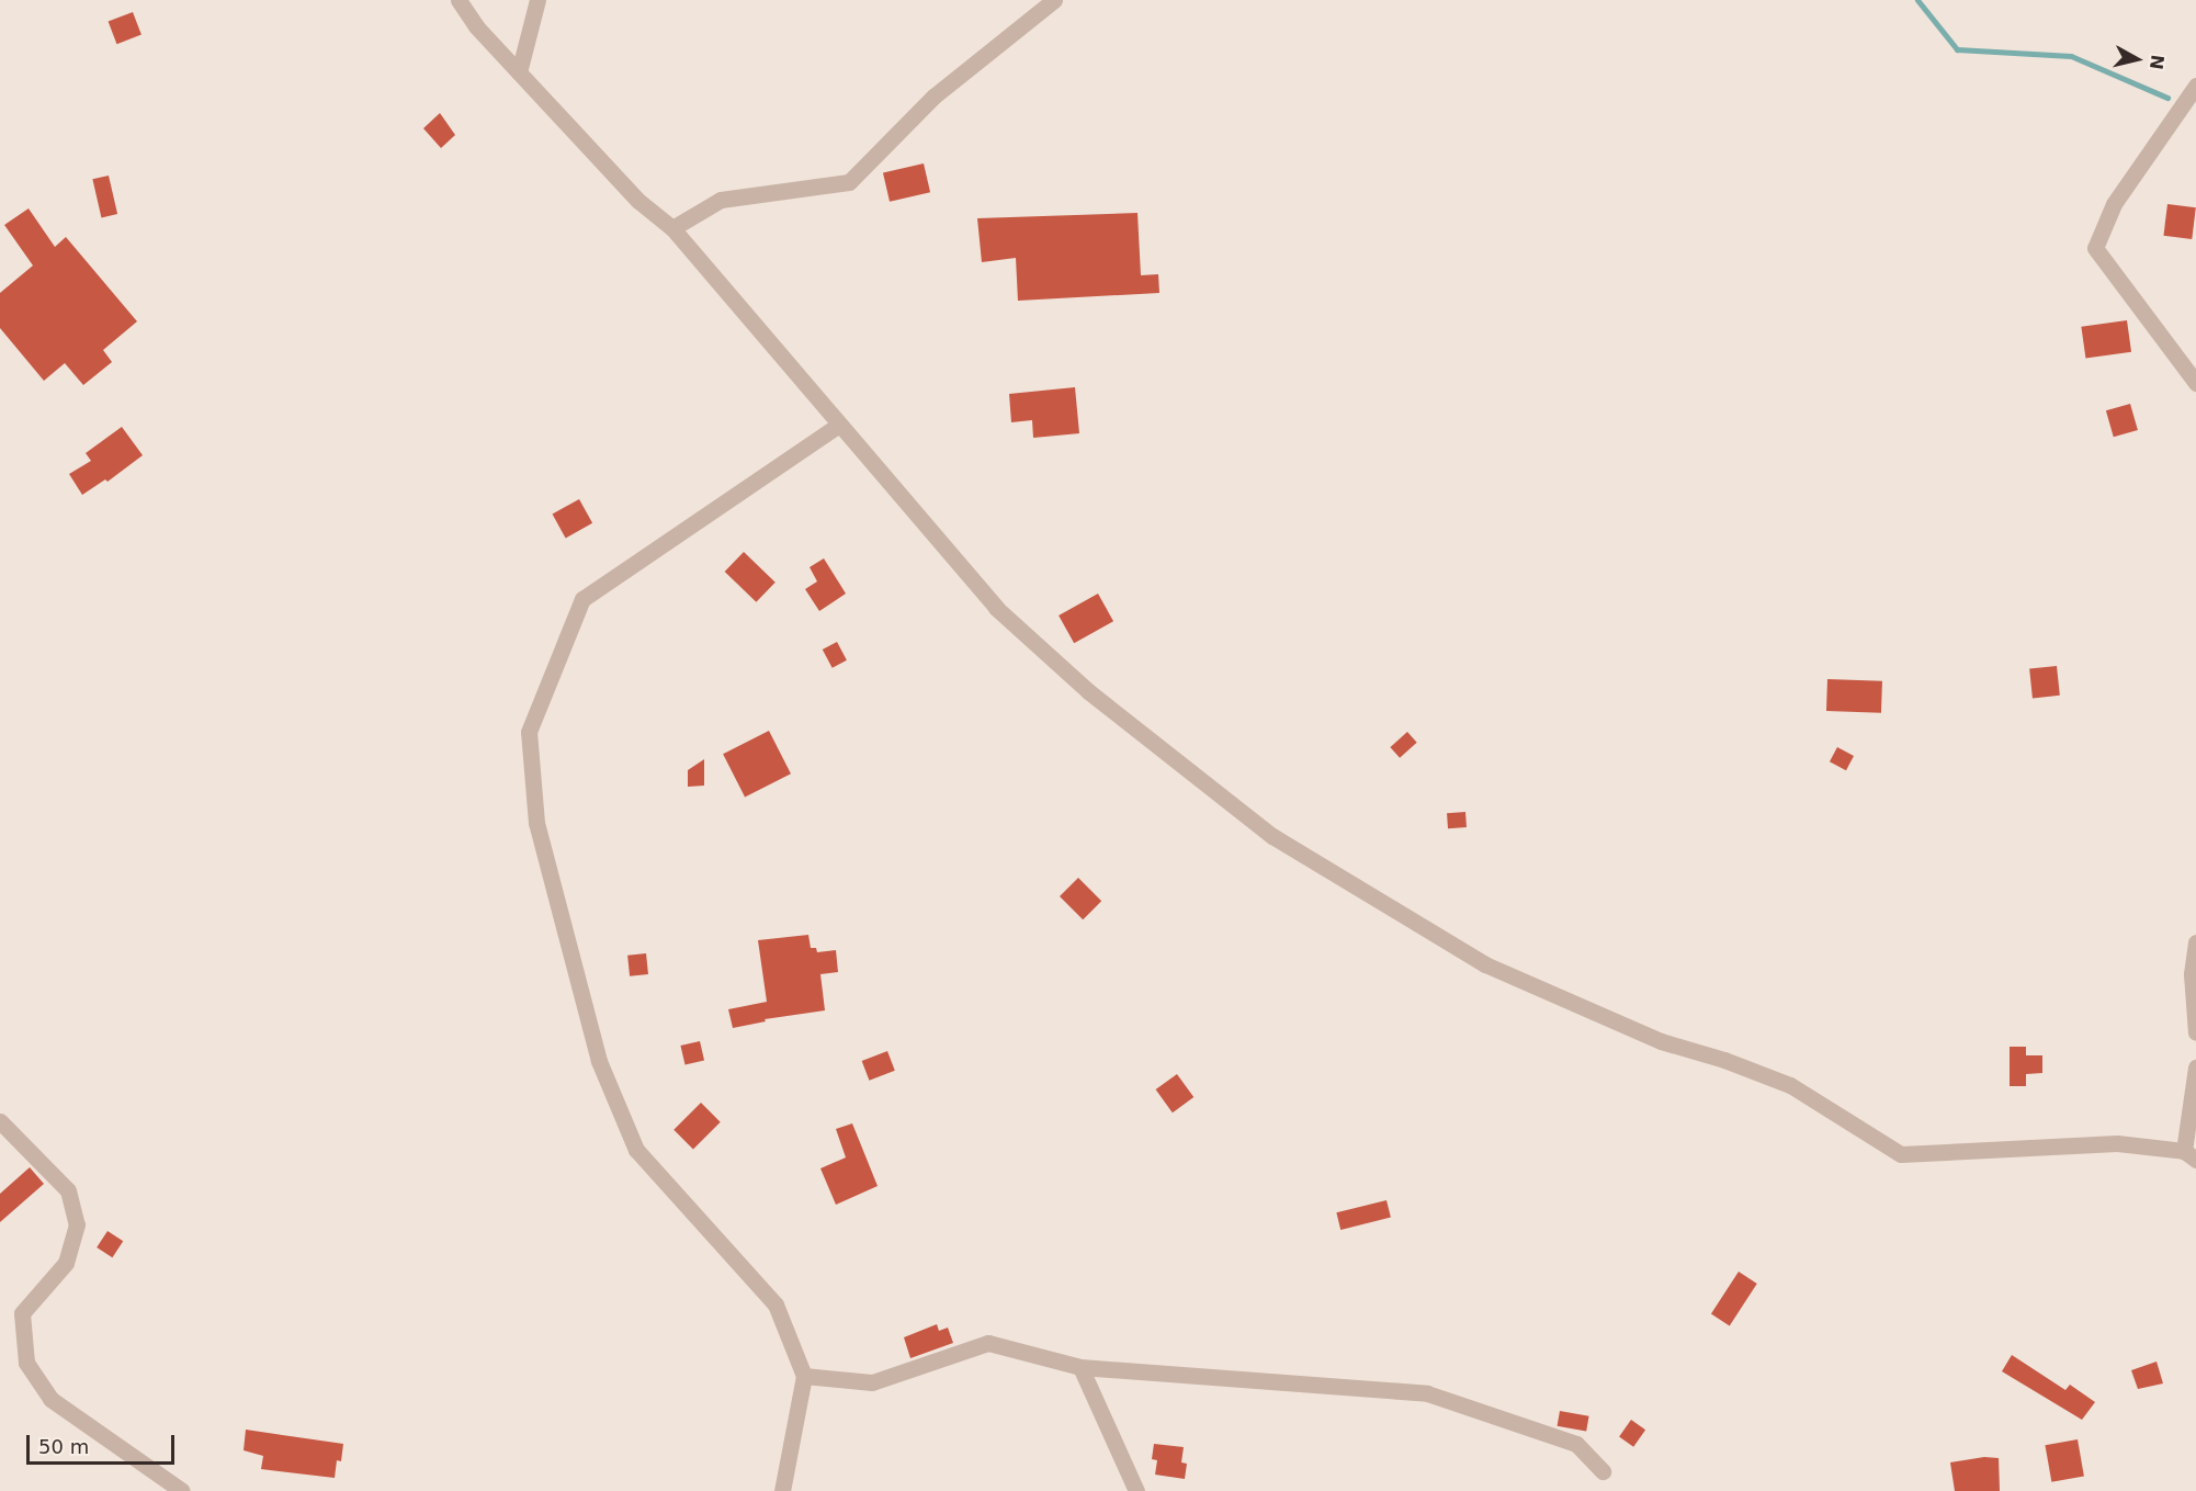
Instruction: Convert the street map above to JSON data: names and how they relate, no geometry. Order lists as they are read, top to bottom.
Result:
{
  "scale_bar": "50 m",
  "north": "right"
}
